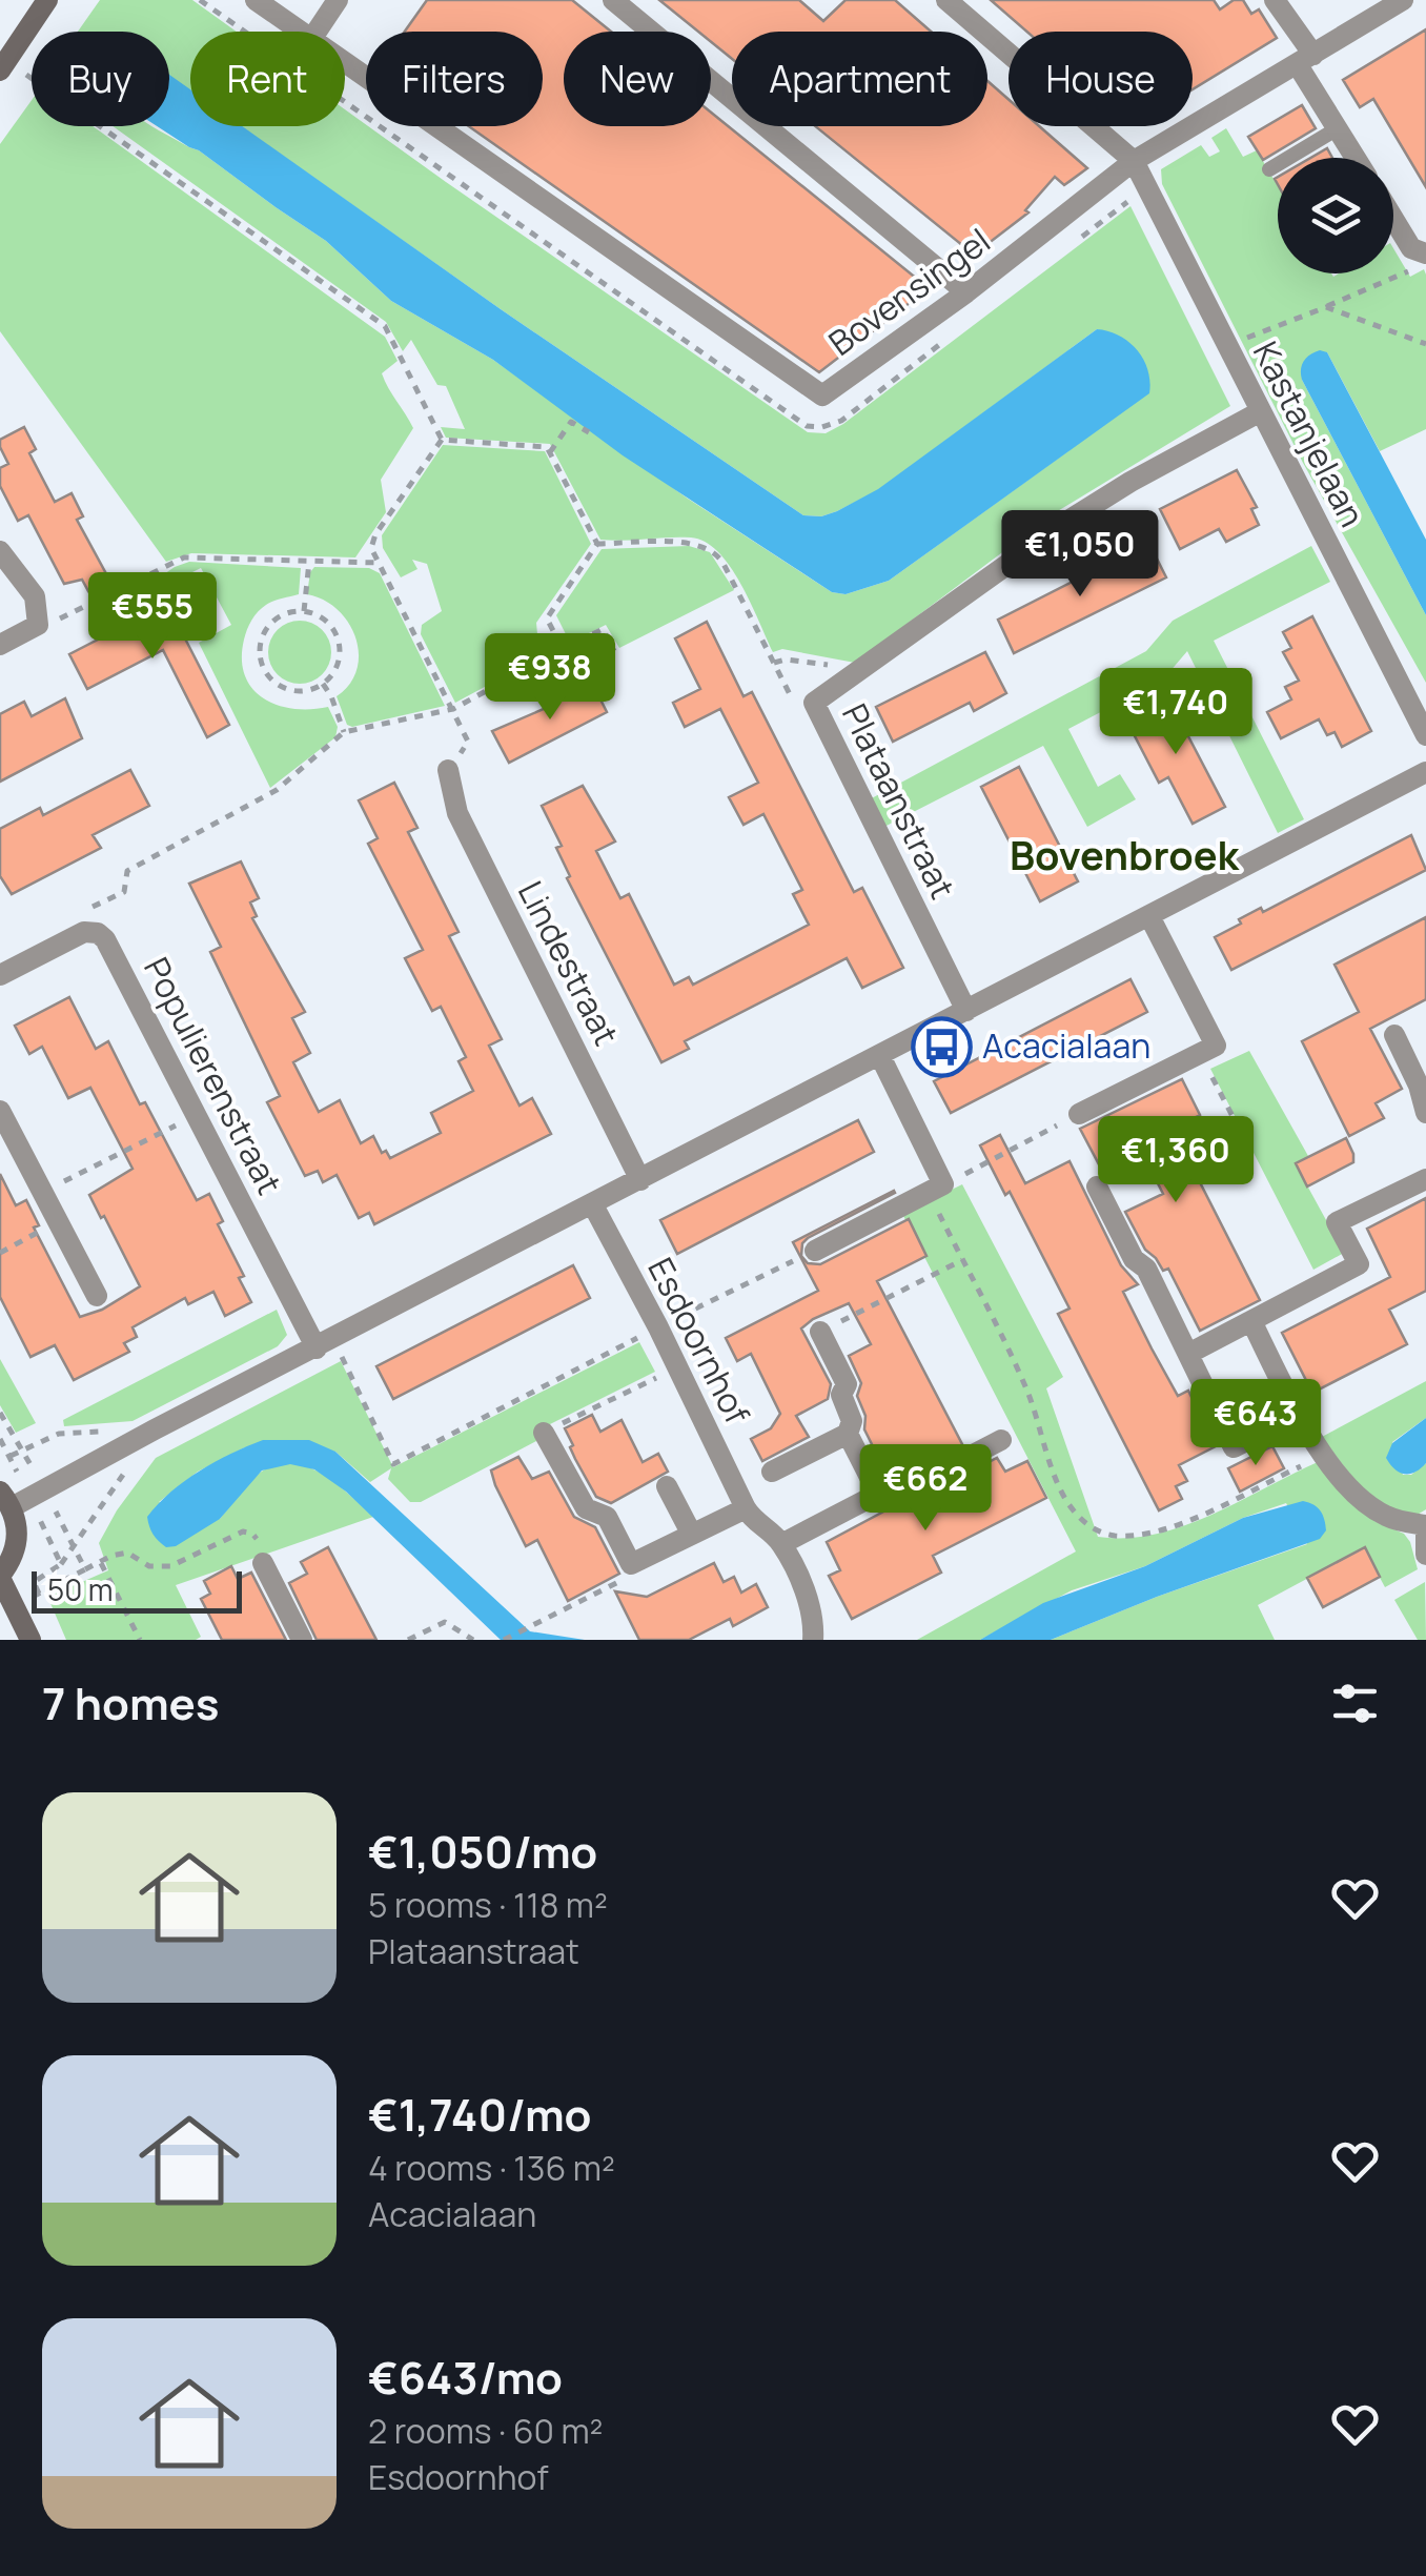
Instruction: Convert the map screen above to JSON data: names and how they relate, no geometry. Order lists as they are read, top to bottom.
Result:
{
  "streets": {
    "street": [
      "Bovensingel",
      "Kastanjelaan",
      "Plataanstraat",
      "Lindestraat",
      "Populierenstraat",
      "Esdoornhof"
    ]
  },
  "crossings": [
    ["Bovensingel", "Kastanjelaan"],
    ["Kastanjelaan", "Plataanstraat"]
  ],
  "districts": ["Bovenbroek"],
  "places": {
    "bus stop": ["Acacialaan"]
  },
  "scale_bar": "50 m",
  "page": {
    "chip": [
      "Buy",
      "Rent",
      "Filters",
      "New",
      "Apartment",
      "House"
    ],
    "price": [
      "€1,050",
      "€555",
      "€938",
      "€1,740",
      "€1,360",
      "€643",
      "€662"
    ],
    "scale": "50 m",
    "heading": "7 homes",
    "list": [
      {
        "name": "€1,050/mo",
        "note": "5 rooms · 118 m² · Plataanstraat"
      },
      {
        "name": "€1,740/mo",
        "note": "4 rooms · 136 m² · Acacialaan"
      },
      {
        "name": "€643/mo",
        "note": "2 rooms · 60 m² · Esdoornhof"
      }
    ]
  }
}
